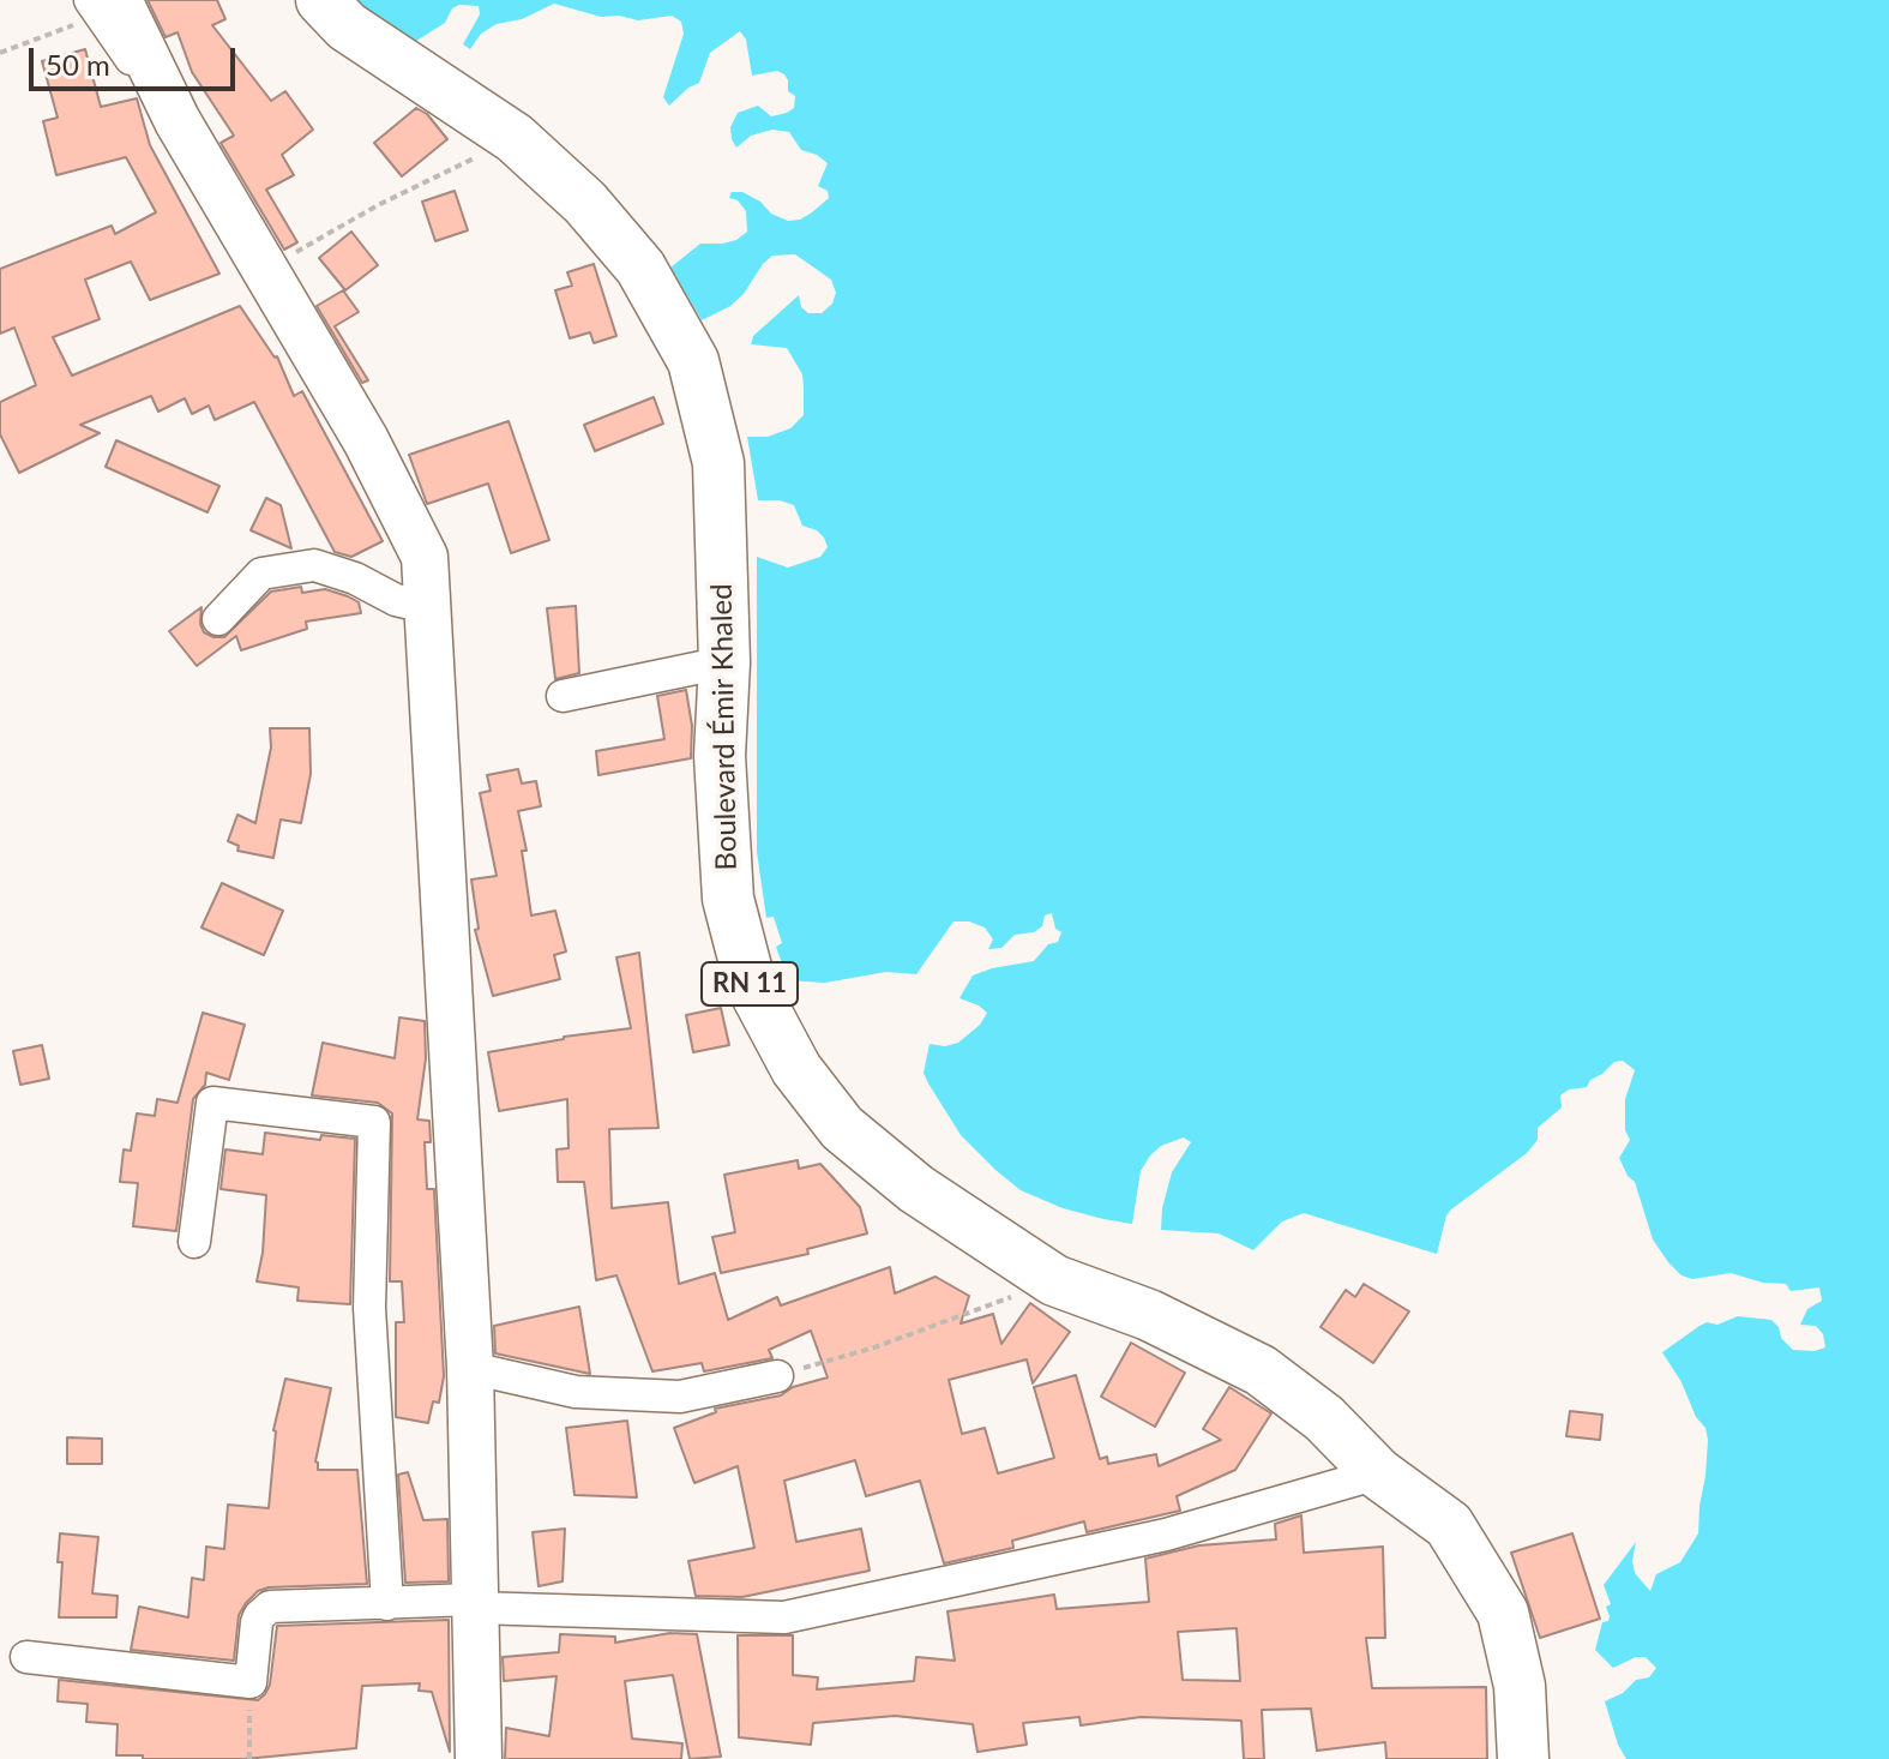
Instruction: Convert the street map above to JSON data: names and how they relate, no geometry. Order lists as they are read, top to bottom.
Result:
{
  "streets": {
    "main road": ["Boulevard Émir Khaled", "RN 11"]
  },
  "scale_bar": "50 m"
}
